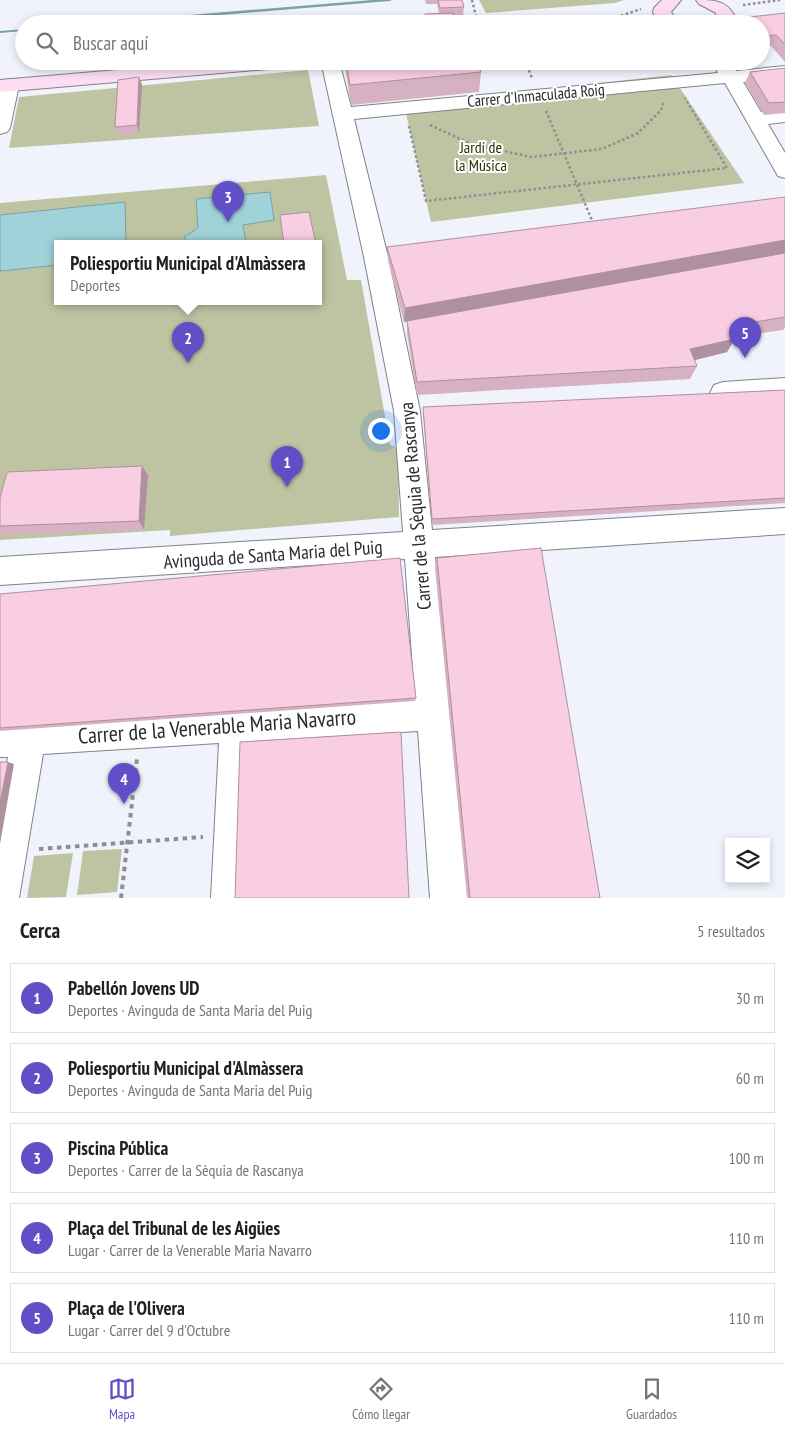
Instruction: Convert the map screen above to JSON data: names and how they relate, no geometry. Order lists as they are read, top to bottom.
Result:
{
  "streets": {
    "street": [
      "Carrer d'Inmaculada Roig",
      "Carrer de la Sèquia de Rascanya",
      "Avinguda de Santa Maria del Puig",
      "Carrer de la Venerable Maria Navarro"
    ]
  },
  "crossings": [
    ["Carrer d'Inmaculada Roig", "Carrer de la Sèquia de Rascanya"],
    ["Carrer de la Sèquia de Rascanya", "Avinguda de Santa Maria del Puig"],
    ["Carrer de la Sèquia de Rascanya", "Carrer de la Venerable Maria Navarro"]
  ],
  "parks": ["Jardí de la Música"],
  "page": {
    "search": "Buscar aquí",
    "pins": [
      "3",
      "5",
      "2",
      "1",
      "4"
    ],
    "popup": ["Poliesportiu Municipal d'Almàssera", "Deportes"],
    "heading": ["Cerca", "5 resultados"],
    "list": [
      {
        "mark": "1",
        "name": "Pabellón Jovens UD",
        "note": "Deportes · Avinguda de Santa Maria del Puig",
        "value": "30 m"
      },
      {
        "mark": "2",
        "name": "Poliesportiu Municipal d'Almàssera",
        "note": "Deportes · Avinguda de Santa Maria del Puig",
        "value": "60 m"
      },
      {
        "mark": "3",
        "name": "Piscina Pública",
        "note": "Deportes · Carrer de la Sèquia de Rascanya",
        "value": "100 m"
      },
      {
        "mark": "4",
        "name": "Plaça del Tribunal de les Aigües",
        "note": "Lugar · Carrer de la Venerable Maria Navarro",
        "value": "110 m"
      },
      {
        "mark": "5",
        "name": "Plaça de l'Olivera",
        "note": "Lugar · Carrer del 9 d'Octubre",
        "value": "110 m"
      }
    ],
    "nav": ["Mapa", "Cómo llegar", "Guardados"]
  }
}
